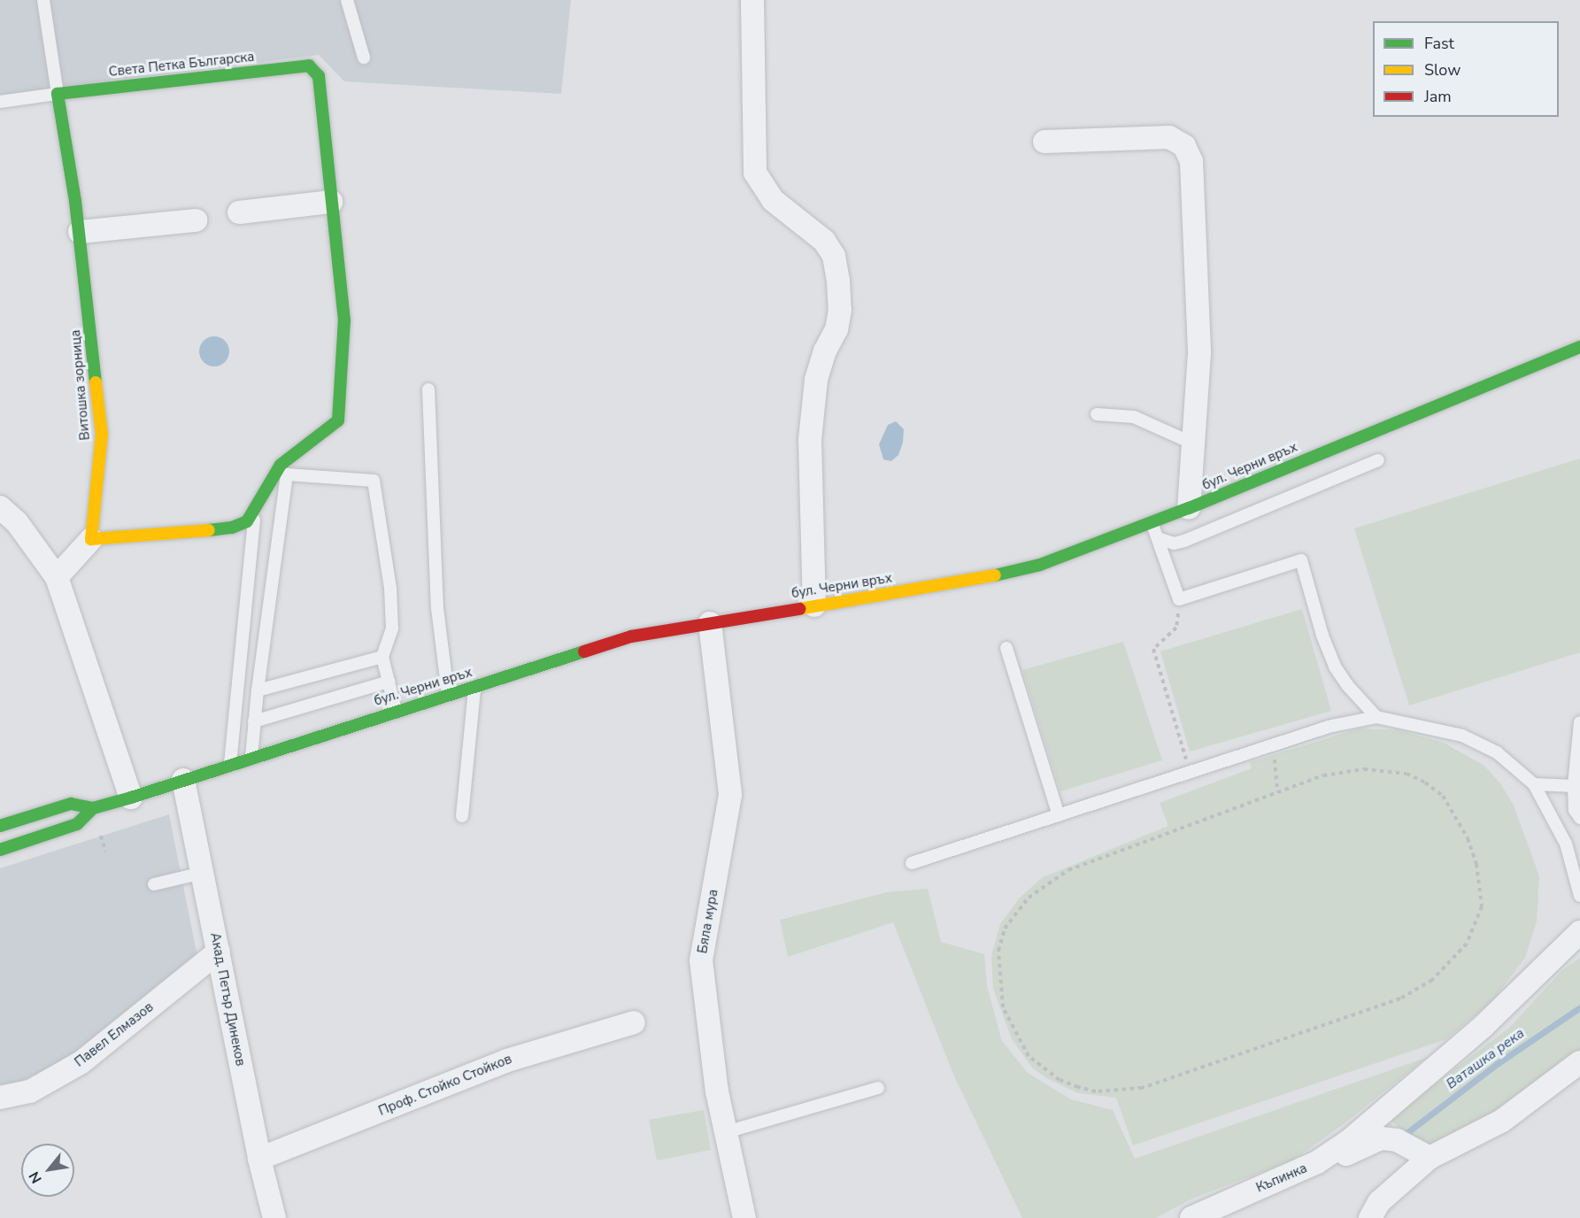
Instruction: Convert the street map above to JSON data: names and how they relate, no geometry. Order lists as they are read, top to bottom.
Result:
{
  "streets": {
    "main road": ["Света Петка Българска", "Витошка зорница", "бул. Черни връх"],
    "street": [
      "Бяла мура",
      "Акад. Петър Динеков",
      "Павел Елмазов",
      "Проф. Стойко Стойков",
      "Къпинка"
    ]
  },
  "crossings": [
    ["Света Петка Българска", "Витошка зорница"],
    ["бул. Черни връх", "Бяла мура"],
    ["бул. Черни връх", "Акад. Петър Динеков"],
    ["Акад. Петър Динеков", "Павел Елмазов"],
    ["Акад. Петър Динеков", "Проф. Стойко Стойков"]
  ],
  "water": ["Ваташка река"],
  "legend": ["Fast", "Slow", "Jam"],
  "north": "bottom left"
}
